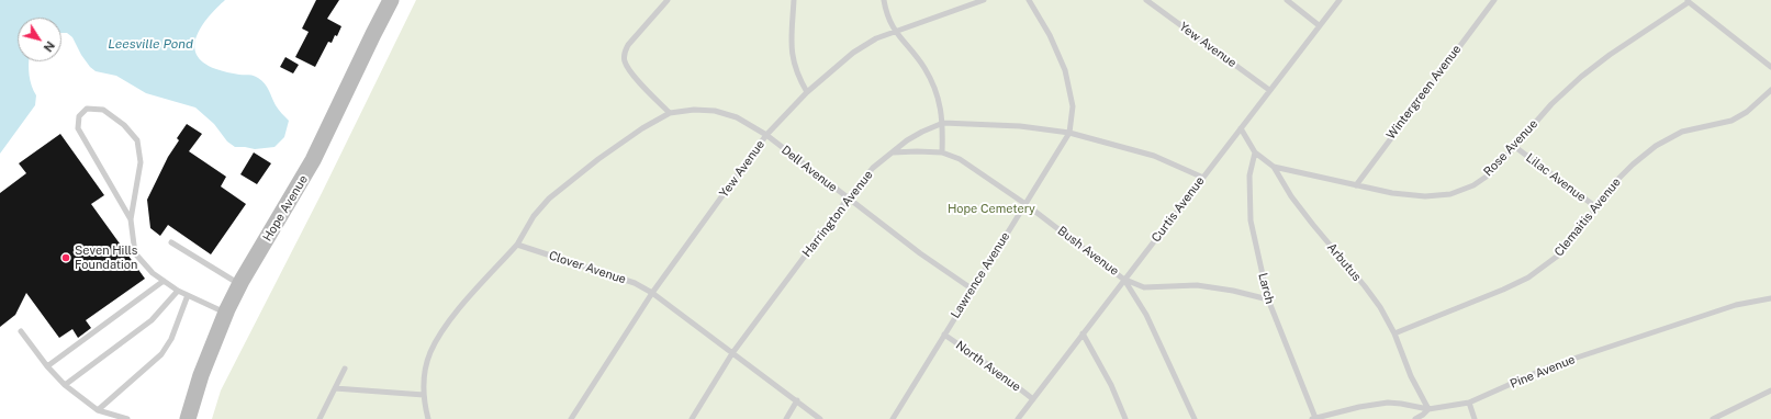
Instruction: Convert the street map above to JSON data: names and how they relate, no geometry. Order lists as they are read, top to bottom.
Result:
{
  "streets": {
    "main road": ["Hope Avenue"],
    "lane": [
      "Yew Avenue",
      "Wintergreen Avenue",
      "Rose Avenue",
      "Dell Avenue",
      "Lilac Avenue",
      "Curtis Avenue",
      "Harrington Avenue",
      "Clemaitis Avenue",
      "Bush Avenue",
      "Arbutus",
      "Clover Avenue",
      "Lawrence Avenue",
      "Larch",
      "North Avenue",
      "Pine Avenue"
    ]
  },
  "crossings": [
    ["Yew Avenue", "Dell Avenue"],
    ["Yew Avenue", "Curtis Avenue"],
    ["Yew Avenue", "Clover Avenue"],
    ["Wintergreen Avenue", "Rose Avenue"],
    ["Rose Avenue", "Lilac Avenue"],
    ["Rose Avenue", "Arbutus"],
    ["Dell Avenue", "Harrington Avenue"],
    ["Dell Avenue", "Clover Avenue"],
    ["Dell Avenue", "Lawrence Avenue"],
    ["Lilac Avenue", "Clemaitis Avenue"],
    ["Curtis Avenue", "Harrington Avenue"],
    ["Curtis Avenue", "Bush Avenue"],
    ["Curtis Avenue", "Arbutus"],
    ["Curtis Avenue", "North Avenue"],
    ["Harrington Avenue", "Bush Avenue"],
    ["Harrington Avenue", "Clover Avenue"],
    ["Harrington Avenue", "Lawrence Avenue"],
    ["Clemaitis Avenue", "Arbutus"],
    ["Bush Avenue", "Lawrence Avenue"],
    ["Arbutus", "Larch"],
    ["Arbutus", "Pine Avenue"],
    ["Lawrence Avenue", "North Avenue"],
    ["Larch", "Pine Avenue"]
  ],
  "water": ["Leesville Pond"],
  "parks": ["Hope Cemetery"],
  "places": ["Seven Hills Foundation"],
  "north": "bottom right"
}
